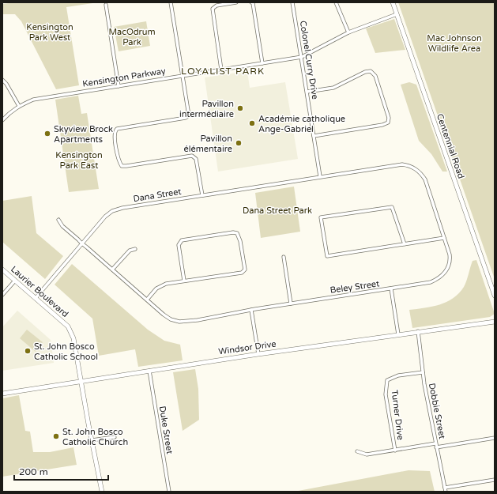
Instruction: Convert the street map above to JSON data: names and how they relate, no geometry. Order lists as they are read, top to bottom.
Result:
{
  "streets": {
    "street": [
      "Colonel Curry Drive",
      "Kensington Parkway",
      "Centennial Road",
      "Dana Street",
      "Beley Street",
      "Laurier Boulevard",
      "Windsor Drive",
      "Dobbie Street",
      "Turner Drive",
      "Duke Street"
    ]
  },
  "crossings": [
    ["Colonel Curry Drive", "Kensington Parkway"],
    ["Colonel Curry Drive", "Dana Street"],
    ["Colonel Curry Drive", "Beley Street"],
    ["Kensington Parkway", "Centennial Road"],
    ["Dana Street", "Beley Street"],
    ["Dana Street", "Laurier Boulevard"],
    ["Laurier Boulevard", "Windsor Drive"],
    ["Windsor Drive", "Dobbie Street"],
    ["Windsor Drive", "Duke Street"],
    ["Dobbie Street", "Turner Drive"]
  ],
  "districts": ["LOYALIST PARK"],
  "parks": [
    "Kensington Park West",
    "MacOdrum Park",
    "Mac Johnson Wildlife Area",
    "Kensington Park East",
    "Dana Street Park"
  ],
  "places": [
    "Pavillon intermédiaire",
    "Académie catholique Ange-Gabriel",
    "Skyview Brock Apartments",
    "Pavillon élémentaire",
    "St. John Bosco Catholic School",
    "St. John Bosco Catholic Church"
  ],
  "scale_bar": "200 m"
}
